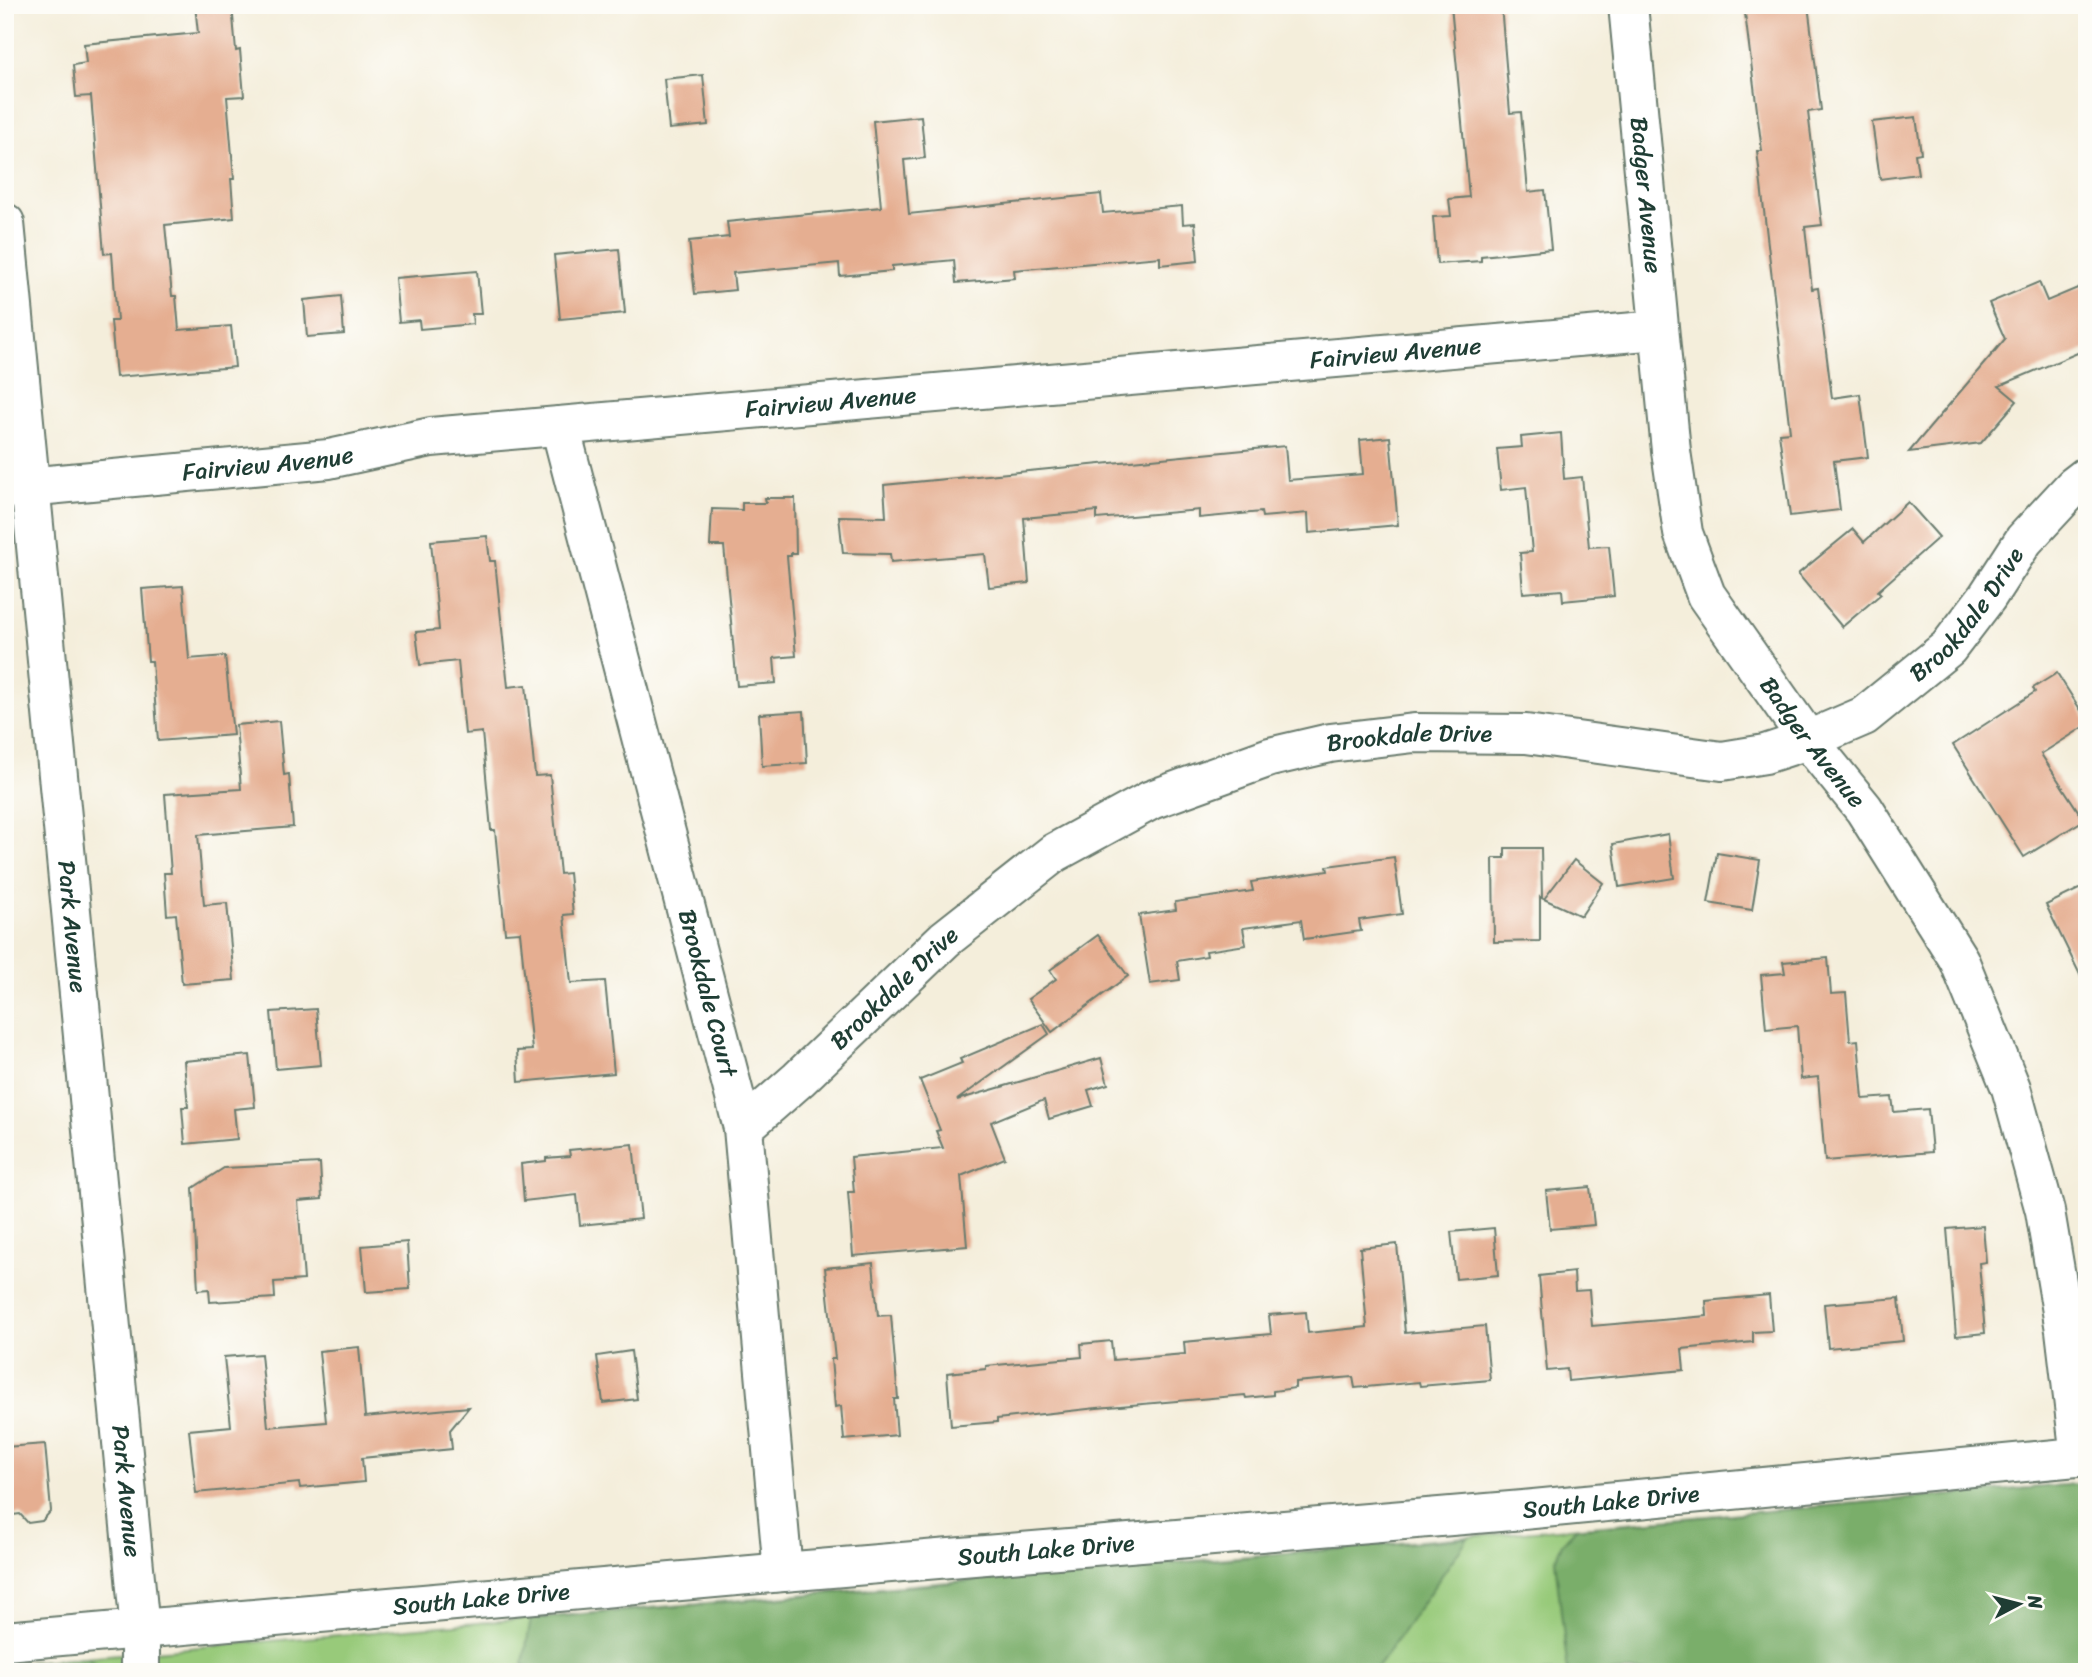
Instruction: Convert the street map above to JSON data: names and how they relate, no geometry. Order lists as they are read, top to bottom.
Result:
{
  "streets": {
    "street": [
      "Badger Avenue",
      "Fairview Avenue",
      "Brookdale Drive",
      "Park Avenue",
      "Brookdale Court",
      "South Lake Drive"
    ]
  },
  "crossings": [
    ["Badger Avenue", "Fairview Avenue"],
    ["Badger Avenue", "Brookdale Drive"],
    ["Badger Avenue", "South Lake Drive"],
    ["Fairview Avenue", "Park Avenue"],
    ["Fairview Avenue", "Brookdale Court"],
    ["Brookdale Drive", "Brookdale Court"],
    ["Park Avenue", "South Lake Drive"],
    ["Brookdale Court", "South Lake Drive"]
  ],
  "north": "right"
}
